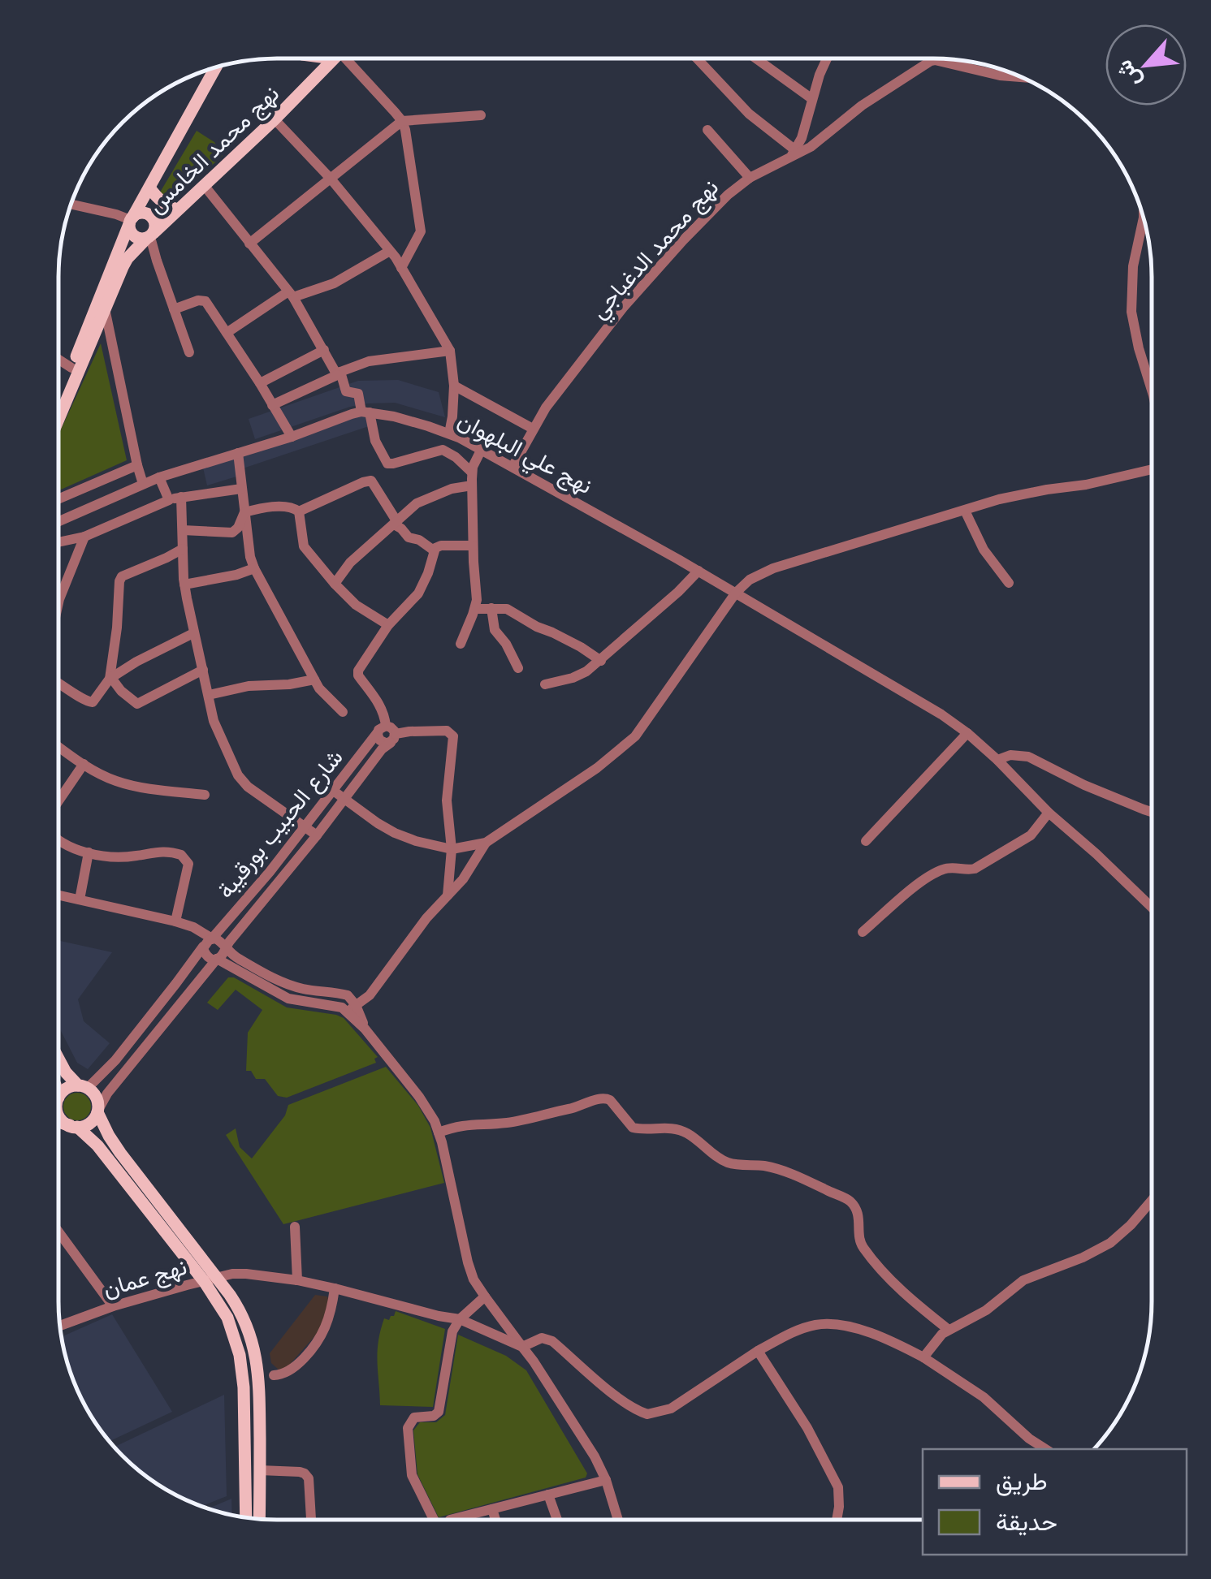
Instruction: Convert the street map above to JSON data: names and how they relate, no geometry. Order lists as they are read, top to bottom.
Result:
{
  "streets": {
    "main road": ["نهج محمد الخامس"],
    "street": [
      "نهج محمد الدغباجي",
      "نهج علي البلهوان",
      "شارع الحبيب بورقيبة",
      "نهج عمان"
    ]
  },
  "crossings": [
    ["نهج محمد الدغباجي", "نهج علي البلهوان"]
  ],
  "legend": ["طريق", "حديقة"],
  "north": "bottom left"
}
